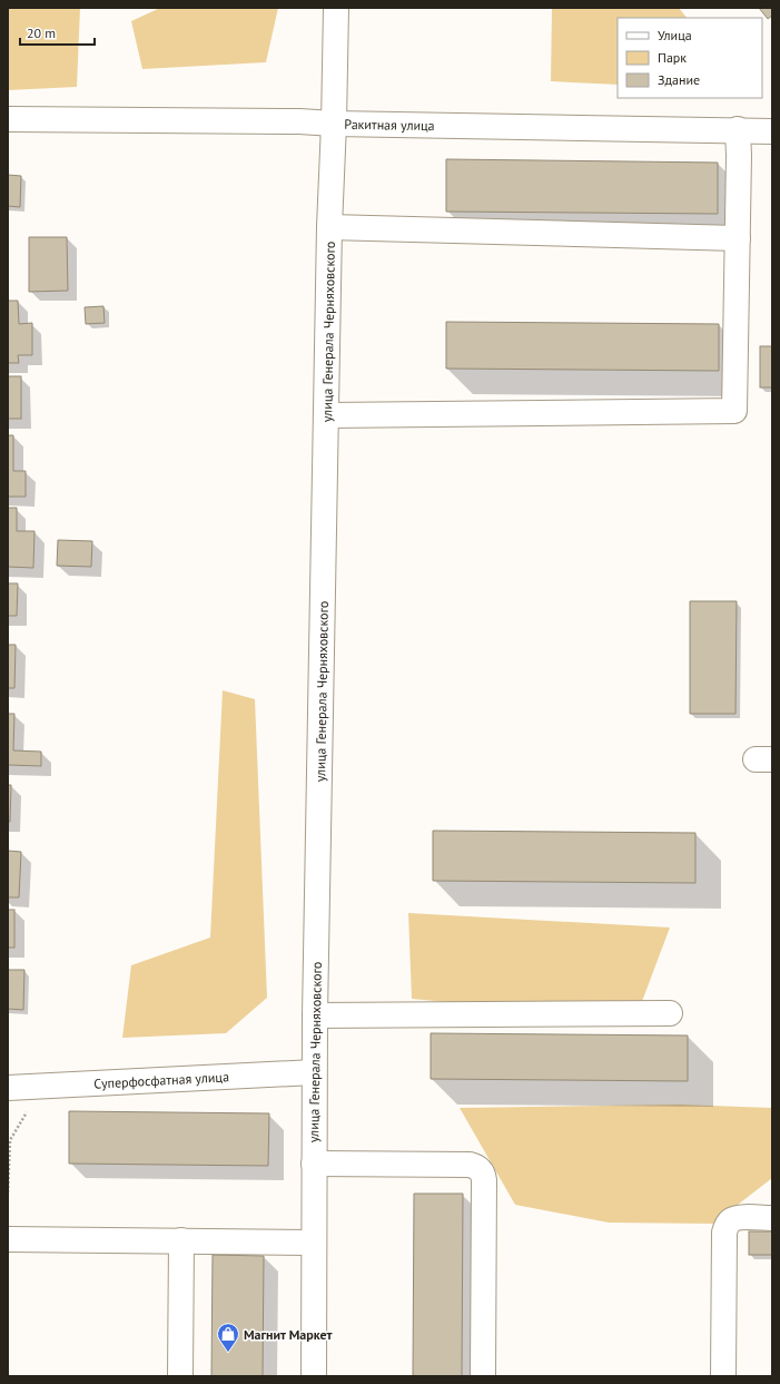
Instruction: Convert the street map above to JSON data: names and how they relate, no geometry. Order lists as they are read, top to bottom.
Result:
{
  "streets": {
    "street": ["Ракитная улица", "улица Генерала Черняховского", "Суперфосфатная улица"]
  },
  "crossings": [
    ["Ракитная улица", "улица Генерала Черняховского"],
    ["улица Генерала Черняховского", "Суперфосфатная улица"]
  ],
  "places": {
    "shop": ["Магнит Маркет"]
  },
  "legend": ["Улица", "Парк", "Здание"],
  "scale_bar": "20 m"
}
